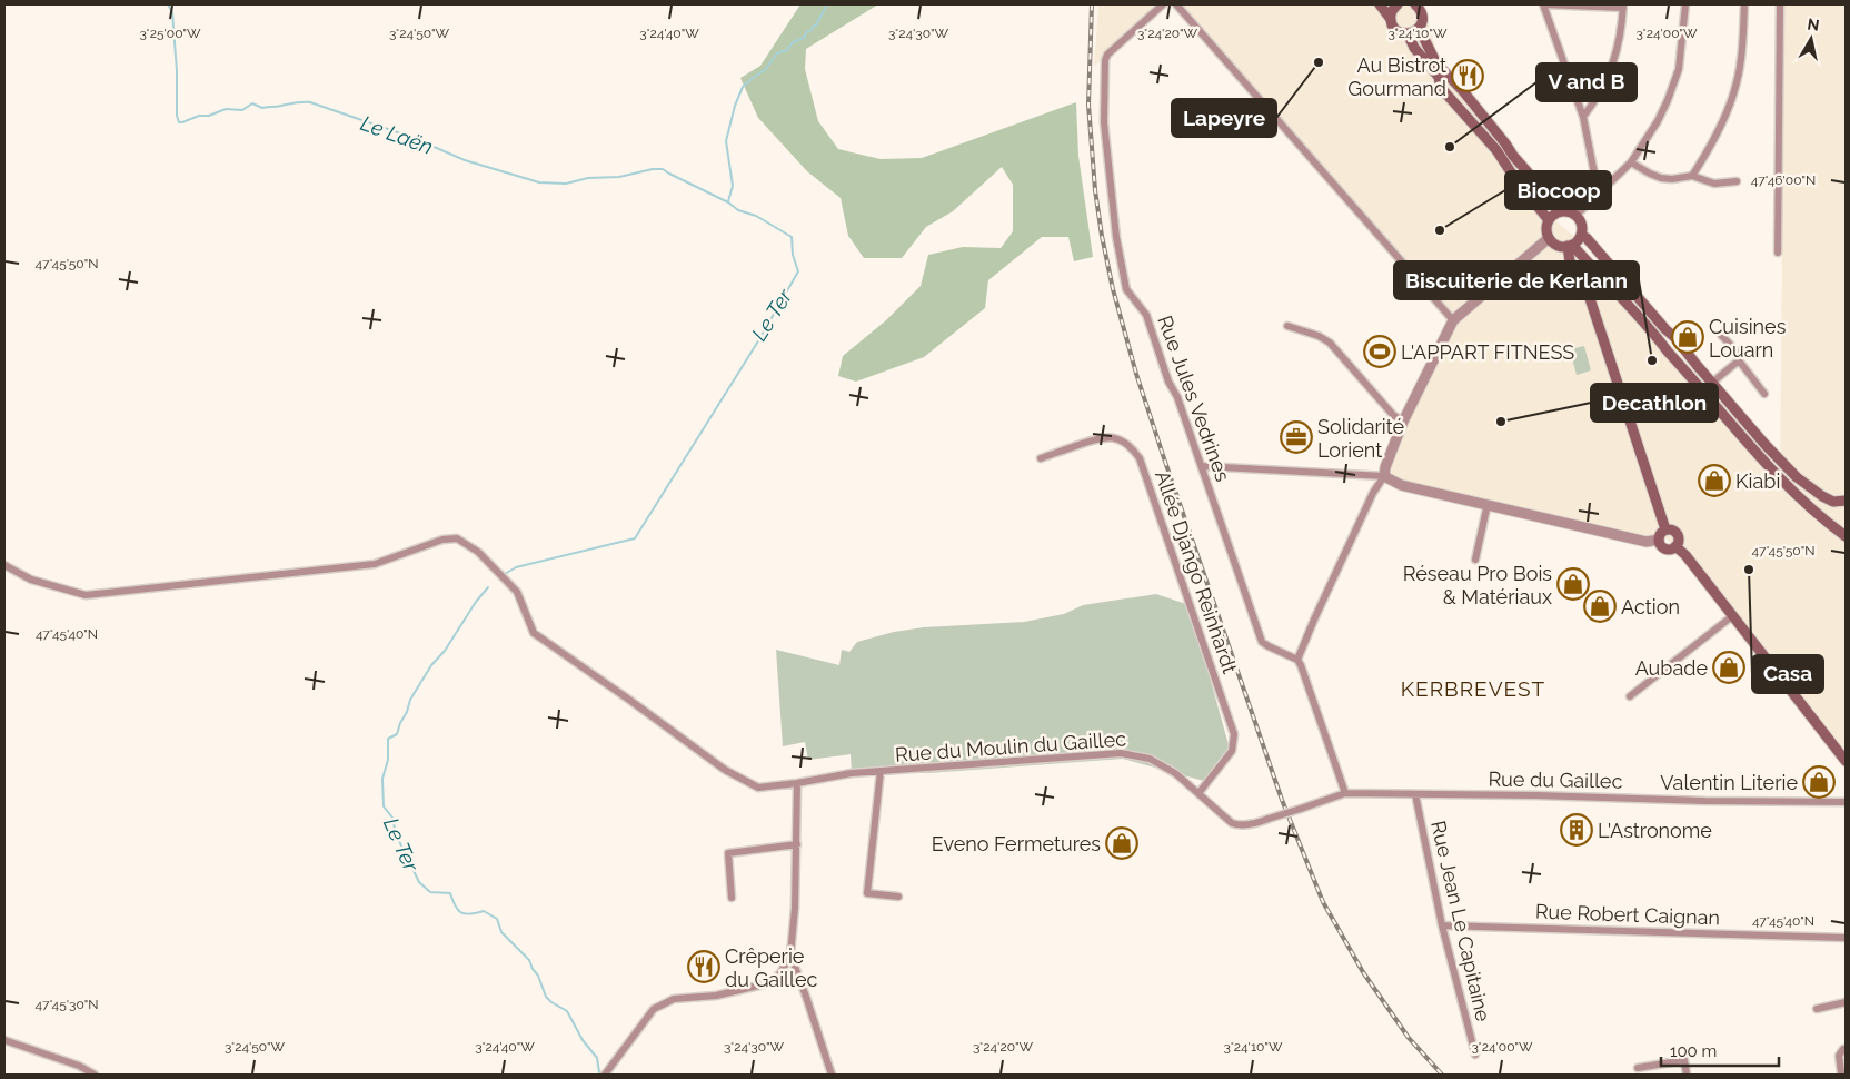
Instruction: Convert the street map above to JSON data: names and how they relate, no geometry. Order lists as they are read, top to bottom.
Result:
{
  "streets": {
    "street": [
      "Rue Jules Vedrines",
      "Allée Django Reinhardt",
      "Rue du Moulin du Gaillec",
      "Rue du Gaillec",
      "Rue Robert Caignan",
      "Rue Jean Le Capitaine"
    ]
  },
  "crossings": [
    ["Allée Django Reinhardt", "Rue du Moulin du Gaillec"],
    ["Rue du Moulin du Gaillec", "Rue du Gaillec"],
    ["Rue du Gaillec", "Rue Jean Le Capitaine"],
    ["Rue Robert Caignan", "Rue Jean Le Capitaine"]
  ],
  "districts": ["KERBREVEST"],
  "water": ["Le Laën", "Le Ter"],
  "places": {
    "other": [
      "Lapeyre",
      "V and B",
      "Biocoop",
      "Biscuiterie de Kerlann",
      "Decathlon",
      "Casa"
    ],
    "restaurant": ["Au Bistrot Gourmand", "Crêperie du Gaillec"],
    "shop": [
      "Cuisines Louarn",
      "Kiabi",
      "Réseau Pro Bois & Matériaux",
      "Action",
      "Aubade",
      "Valentin Literie",
      "Eveno Fermetures"
    ],
    "sports": ["L'APPART FITNESS"],
    "office": ["Solidarité Lorient"],
    "building": ["L'Astronome"]
  },
  "scale_bar": "100 m",
  "north": "top",
  "coordinates": [
    "3°25'00\"W",
    "3°24'50\"W",
    "3°24'40\"W",
    "3°24'30\"W",
    "3°24'20\"W",
    "3°24'10\"W",
    "3°24'00\"W",
    "47°46'00\"N",
    "47°45'50\"N",
    "47°45'40\"N",
    "47°45'30\"N"
  ]
}
